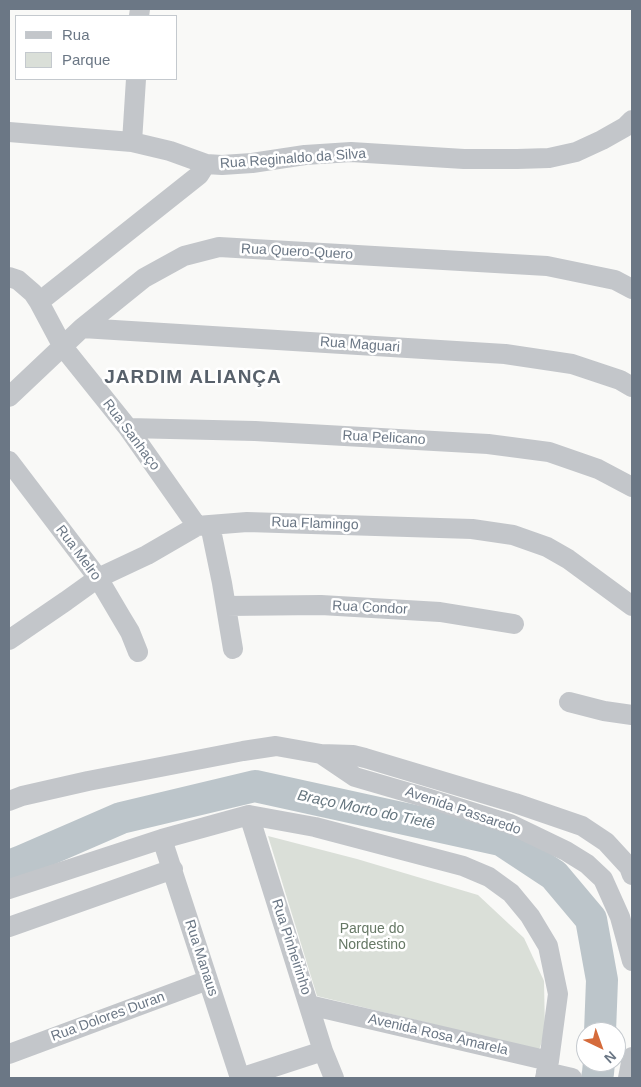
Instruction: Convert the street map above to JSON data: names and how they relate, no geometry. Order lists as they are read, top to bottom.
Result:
{
  "streets": {
    "street": [
      "Rua Reginaldo da Silva",
      "Rua Quero-Quero",
      "Rua Maguari",
      "Rua Sanhaço",
      "Rua Pelicano",
      "Rua Flamingo",
      "Rua Melro",
      "Rua Condor",
      "Avenida Passaredo",
      "Rua Pinheirinho",
      "Rua Manaus",
      "Rua Dolores Duran",
      "Avenida Rosa Amarela"
    ]
  },
  "crossings": [
    ["Rua Quero-Quero", "Rua Maguari"],
    ["Rua Quero-Quero", "Rua Sanhaço"],
    ["Rua Sanhaço", "Rua Pelicano"],
    ["Rua Sanhaço", "Rua Flamingo"],
    ["Rua Sanhaço", "Rua Condor"],
    ["Rua Flamingo", "Rua Melro"],
    ["Rua Pinheirinho", "Avenida Rosa Amarela"],
    ["Rua Manaus", "Rua Dolores Duran"]
  ],
  "districts": ["JARDIM ALIANÇA"],
  "water": ["Braço Morto do Tietê"],
  "parks": ["Parque do Nordestino"],
  "legend": ["Rua", "Parque"],
  "north": "bottom right"
}
